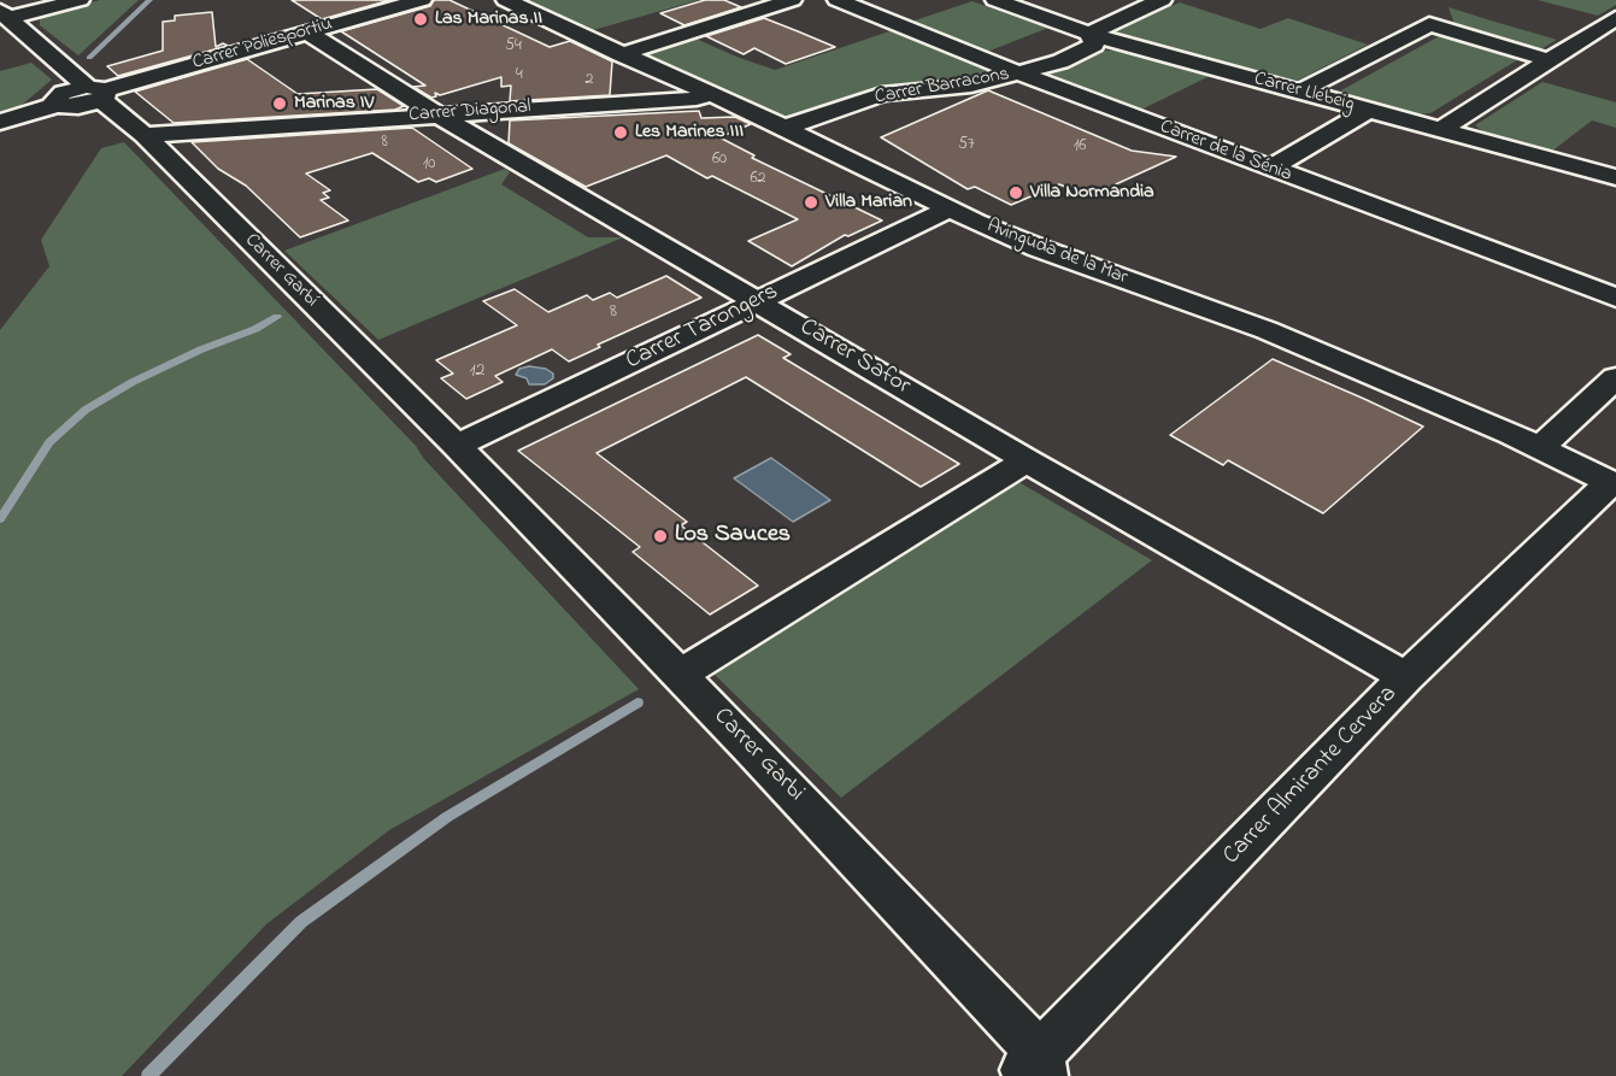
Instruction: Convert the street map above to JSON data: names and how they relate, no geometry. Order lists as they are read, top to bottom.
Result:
{
  "streets": {
    "street": [
      "Carrer Poliesportiu",
      "Carrer Barracons",
      "Carrer Llebeig",
      "Carrer Diagonal",
      "Carrer de la Sénia",
      "Avinguda de la Mar",
      "Carrer Garbí",
      "Carrer Tarongers",
      "Carrer Safor",
      "Carrer Garbi",
      "Carrer Almirante Cervera"
    ]
  },
  "crossings": [
    ["Carrer Poliesportiu", "Carrer Garbí"],
    ["Carrer Poliesportiu", "Carrer Safor"],
    ["Carrer Barracons", "Carrer Llebeig"],
    ["Carrer Barracons", "Carrer de la Sénia"],
    ["Carrer Barracons", "Avinguda de la Mar"],
    ["Carrer Diagonal", "Avinguda de la Mar"],
    ["Carrer Diagonal", "Carrer Garbí"],
    ["Carrer Diagonal", "Carrer Safor"],
    ["Avinguda de la Mar", "Carrer Tarongers"],
    ["Avinguda de la Mar", "Carrer Almirante Cervera"],
    ["Carrer Garbí", "Carrer Tarongers"],
    ["Carrer Garbí", "Carrer Garbi"],
    ["Carrer Tarongers", "Carrer Safor"],
    ["Carrer Tarongers", "Carrer Garbi"],
    ["Carrer Safor", "Carrer Almirante Cervera"],
    ["Carrer Garbi", "Carrer Almirante Cervera"]
  ],
  "places": [
    "Las Marinas II",
    "Marinas IV",
    "Les Marines III",
    "Villa Normandia",
    "Villa Marian",
    "Los Sauces"
  ],
  "house_numbers": [
    "54",
    "4",
    "2",
    "8",
    "57",
    "16",
    "60",
    "10",
    "62",
    "8",
    "12"
  ]
}
